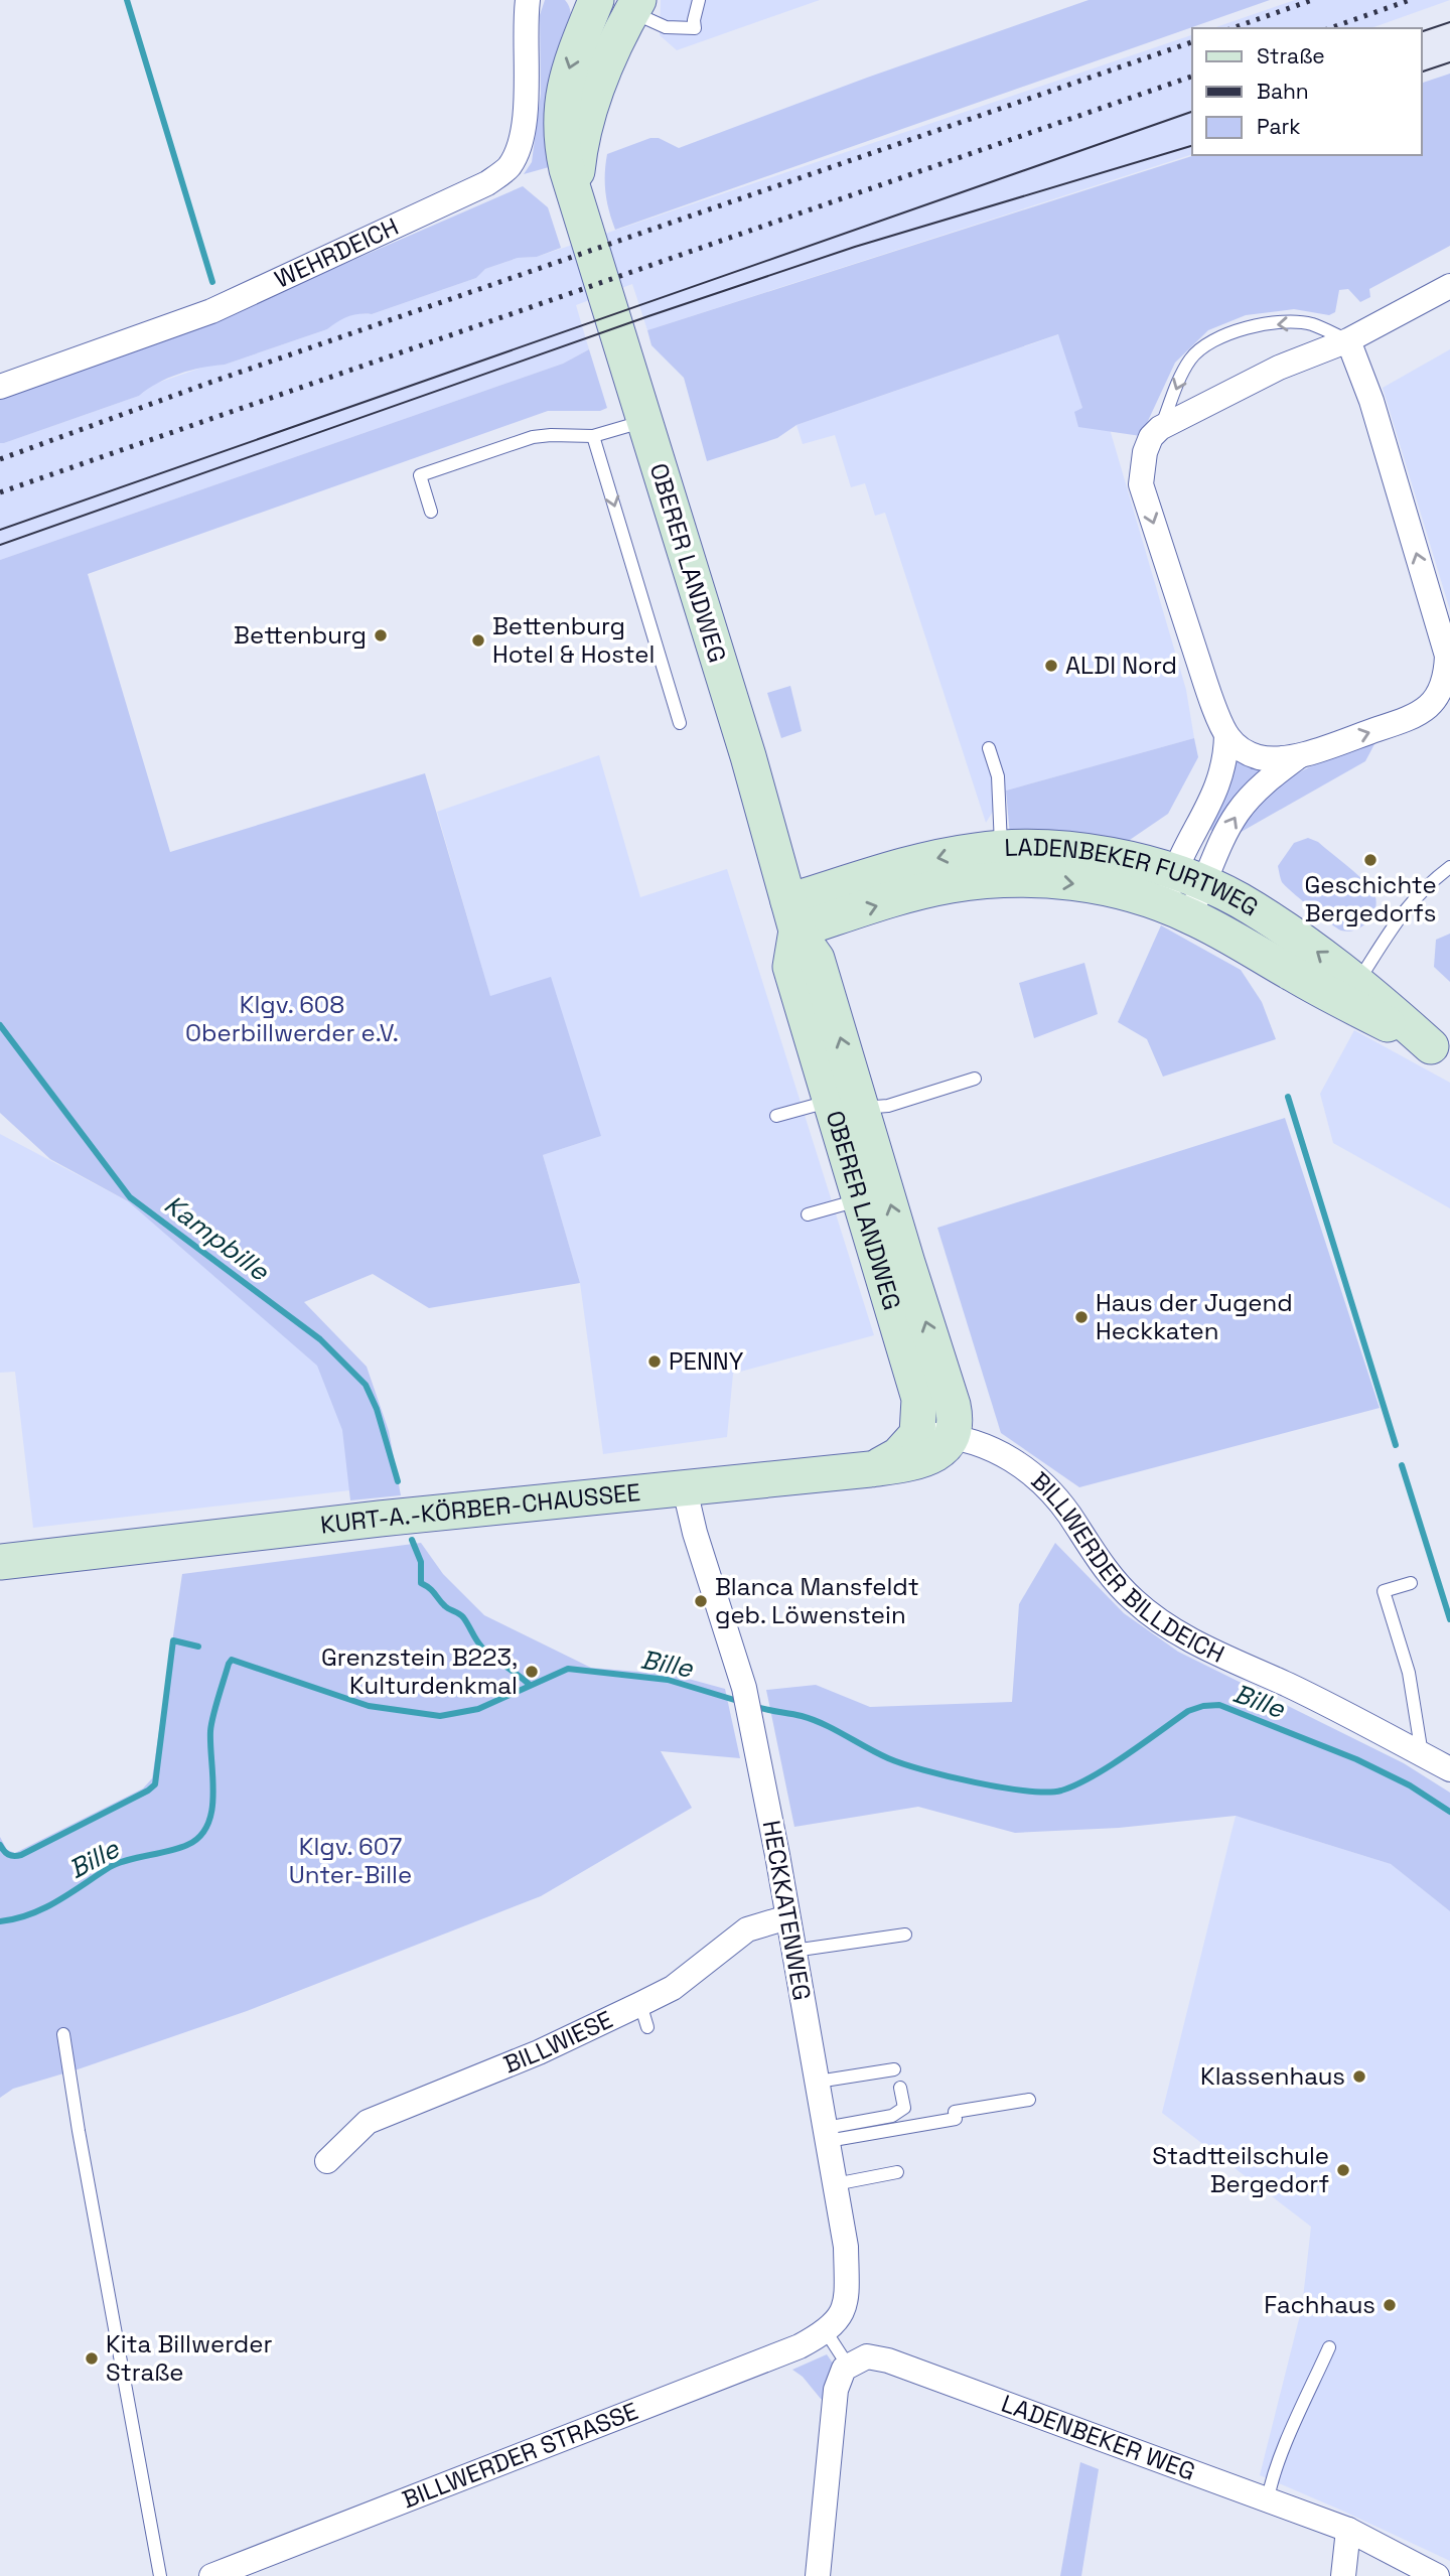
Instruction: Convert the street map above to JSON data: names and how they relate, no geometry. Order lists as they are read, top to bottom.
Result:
{
  "streets": {
    "main road": ["OBERER LANDWEG", "LADENBEKER FURTWEG", "KURT-A.-KÖRBER-CHAUSSEE"],
    "street": [
      "WEHRDEICH",
      "BILLWERDER BILLDEICH",
      "HECKKATENWEG",
      "BILLWIESE",
      "LADENBEKER WEG",
      "BILLWERDER STRASSE"
    ]
  },
  "crossings": [
    ["OBERER LANDWEG", "LADENBEKER FURTWEG"],
    ["OBERER LANDWEG", "KURT-A.-KÖRBER-CHAUSSEE"],
    ["OBERER LANDWEG", "BILLWERDER BILLDEICH"],
    ["KURT-A.-KÖRBER-CHAUSSEE", "BILLWERDER BILLDEICH"],
    ["KURT-A.-KÖRBER-CHAUSSEE", "HECKKATENWEG"],
    ["HECKKATENWEG", "BILLWIESE"],
    ["HECKKATENWEG", "BILLWERDER STRASSE"]
  ],
  "water": ["Kampbille", "Bille"],
  "parks": ["Klgv. 608 Oberbillwerder e.V.", "Klgv. 607 Unter-Bille"],
  "places": [
    "Bettenburg",
    "Bettenburg Hotel & Hostel",
    "ALDI Nord",
    "Geschichte Bergedorfs",
    "Haus der Jugend Heckkaten",
    "PENNY",
    "Blanca Mansfeldt geb. Löwenstein",
    "Grenzstein B223, Kulturdenkmal",
    "Klassenhaus",
    "Stadtteilschule Bergedorf",
    "Fachhaus",
    "Kita Billwerder Straße"
  ],
  "legend": ["Straße", "Bahn", "Park"]
}
